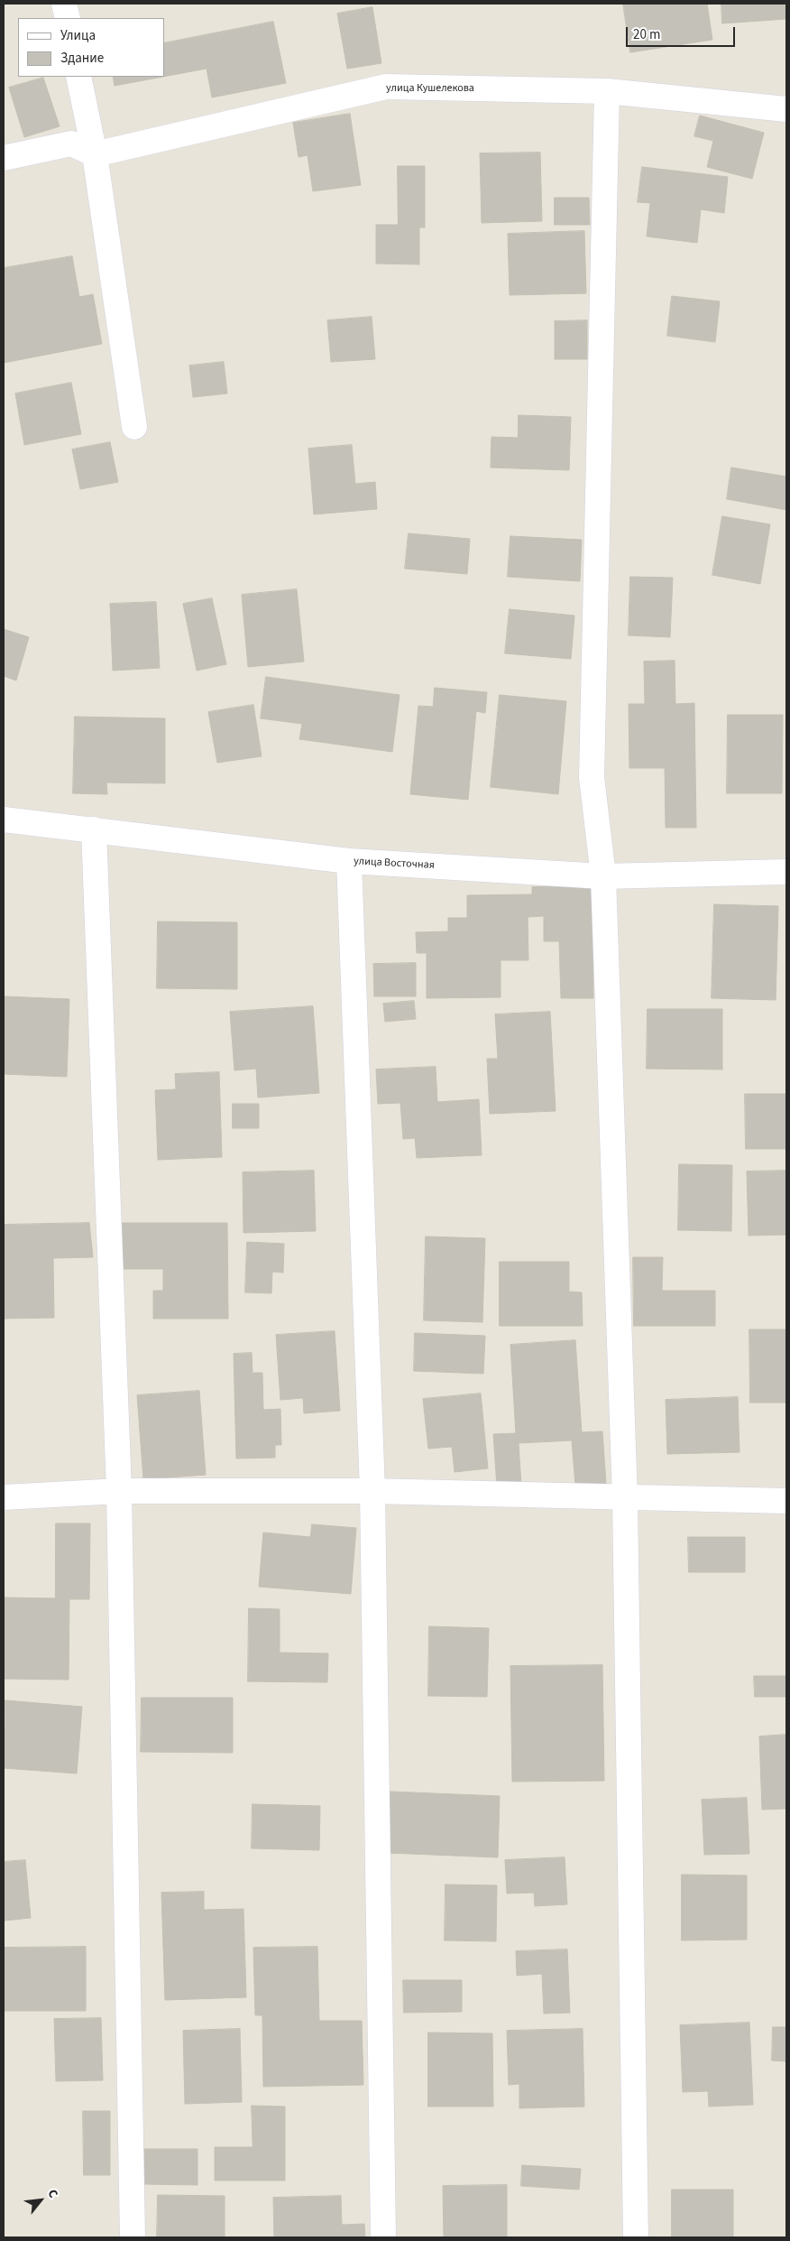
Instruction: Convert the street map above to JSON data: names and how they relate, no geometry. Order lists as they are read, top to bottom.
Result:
{
  "streets": {
    "street": ["улица Кушелекова", "улица Восточная"]
  },
  "legend": ["Улица", "Здание"],
  "scale_bar": "20 m",
  "north": "top right"
}
